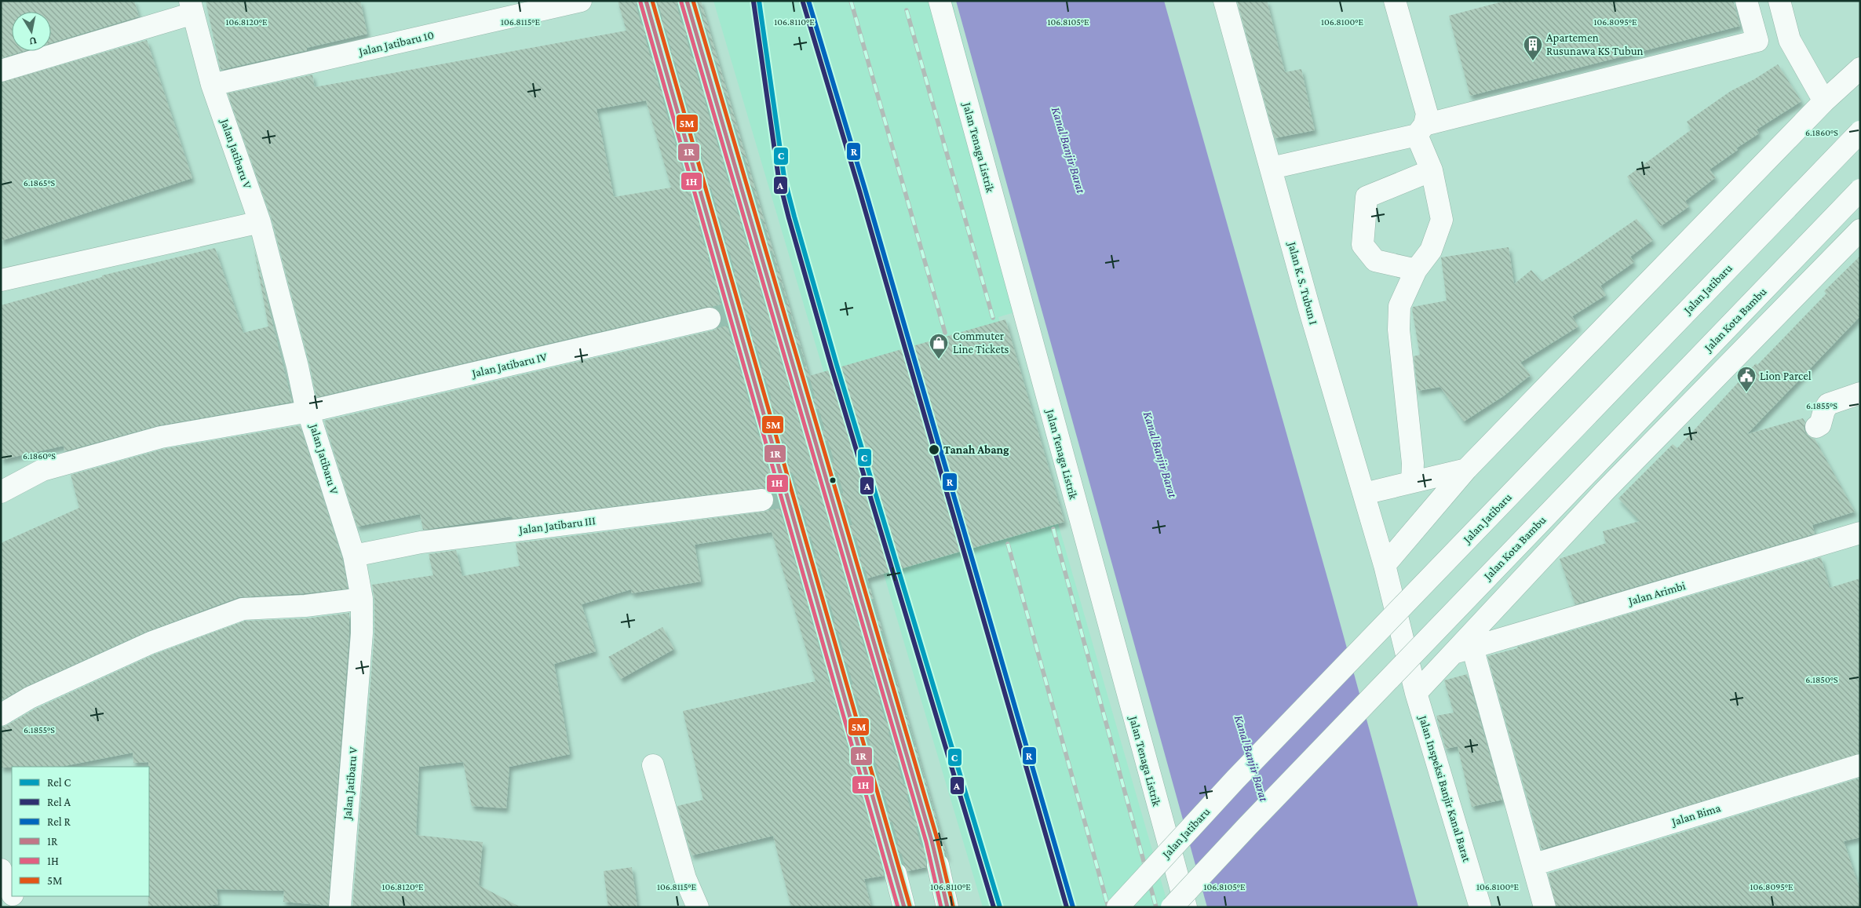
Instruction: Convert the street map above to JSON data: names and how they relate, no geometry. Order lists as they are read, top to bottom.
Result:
{
  "streets": {
    "street": [
      "Jalan Jatibaru 10",
      "Jalan Tenaga Listrik",
      "Jalan Jatibaru V",
      "Jalan K. S. Tubun I",
      "Jalan Jatibaru",
      "Jalan Kota Bambu",
      "Jalan Jatibaru IV",
      "Jalan Jatibaru III",
      "Jalan Arimbi",
      "Jalan Inspeksi Banjir Kanal Barat",
      "Jalan Bima"
    ]
  },
  "crossings": [
    ["Jalan Jatibaru 10", "Jalan Jatibaru V"],
    ["Jalan Jatibaru V", "Jalan Jatibaru IV"],
    ["Jalan Jatibaru V", "Jalan Jatibaru III"],
    ["Jalan K. S. Tubun I", "Jalan Inspeksi Banjir Kanal Barat"]
  ],
  "water": ["Kanal Banjir Barat"],
  "places": {
    "building": ["Apartemen Rusunawa KS Tubun"],
    "shop": ["Commuter Line Tickets"],
    "public building": ["Lion Parcel"],
    "other": ["Tanah Abang"]
  },
  "lines": [
    "rail line C",
    "rail line R",
    "transit line 1R",
    "transit line 5M",
    "rail line A",
    "transit line 1H"
  ],
  "legend": [
    "Rel C",
    "Rel A",
    "Rel R",
    "1R",
    "1H",
    "5M"
  ],
  "north": "bottom",
  "coordinates": [
    "106.8100°E",
    "106.8095°E",
    "106.8120°E",
    "106.8115°E",
    "106.8110°E",
    "106.8105°E",
    "6.1860°S",
    "6.1865°S",
    "6.1855°S",
    "6.1850°S"
  ]
}
